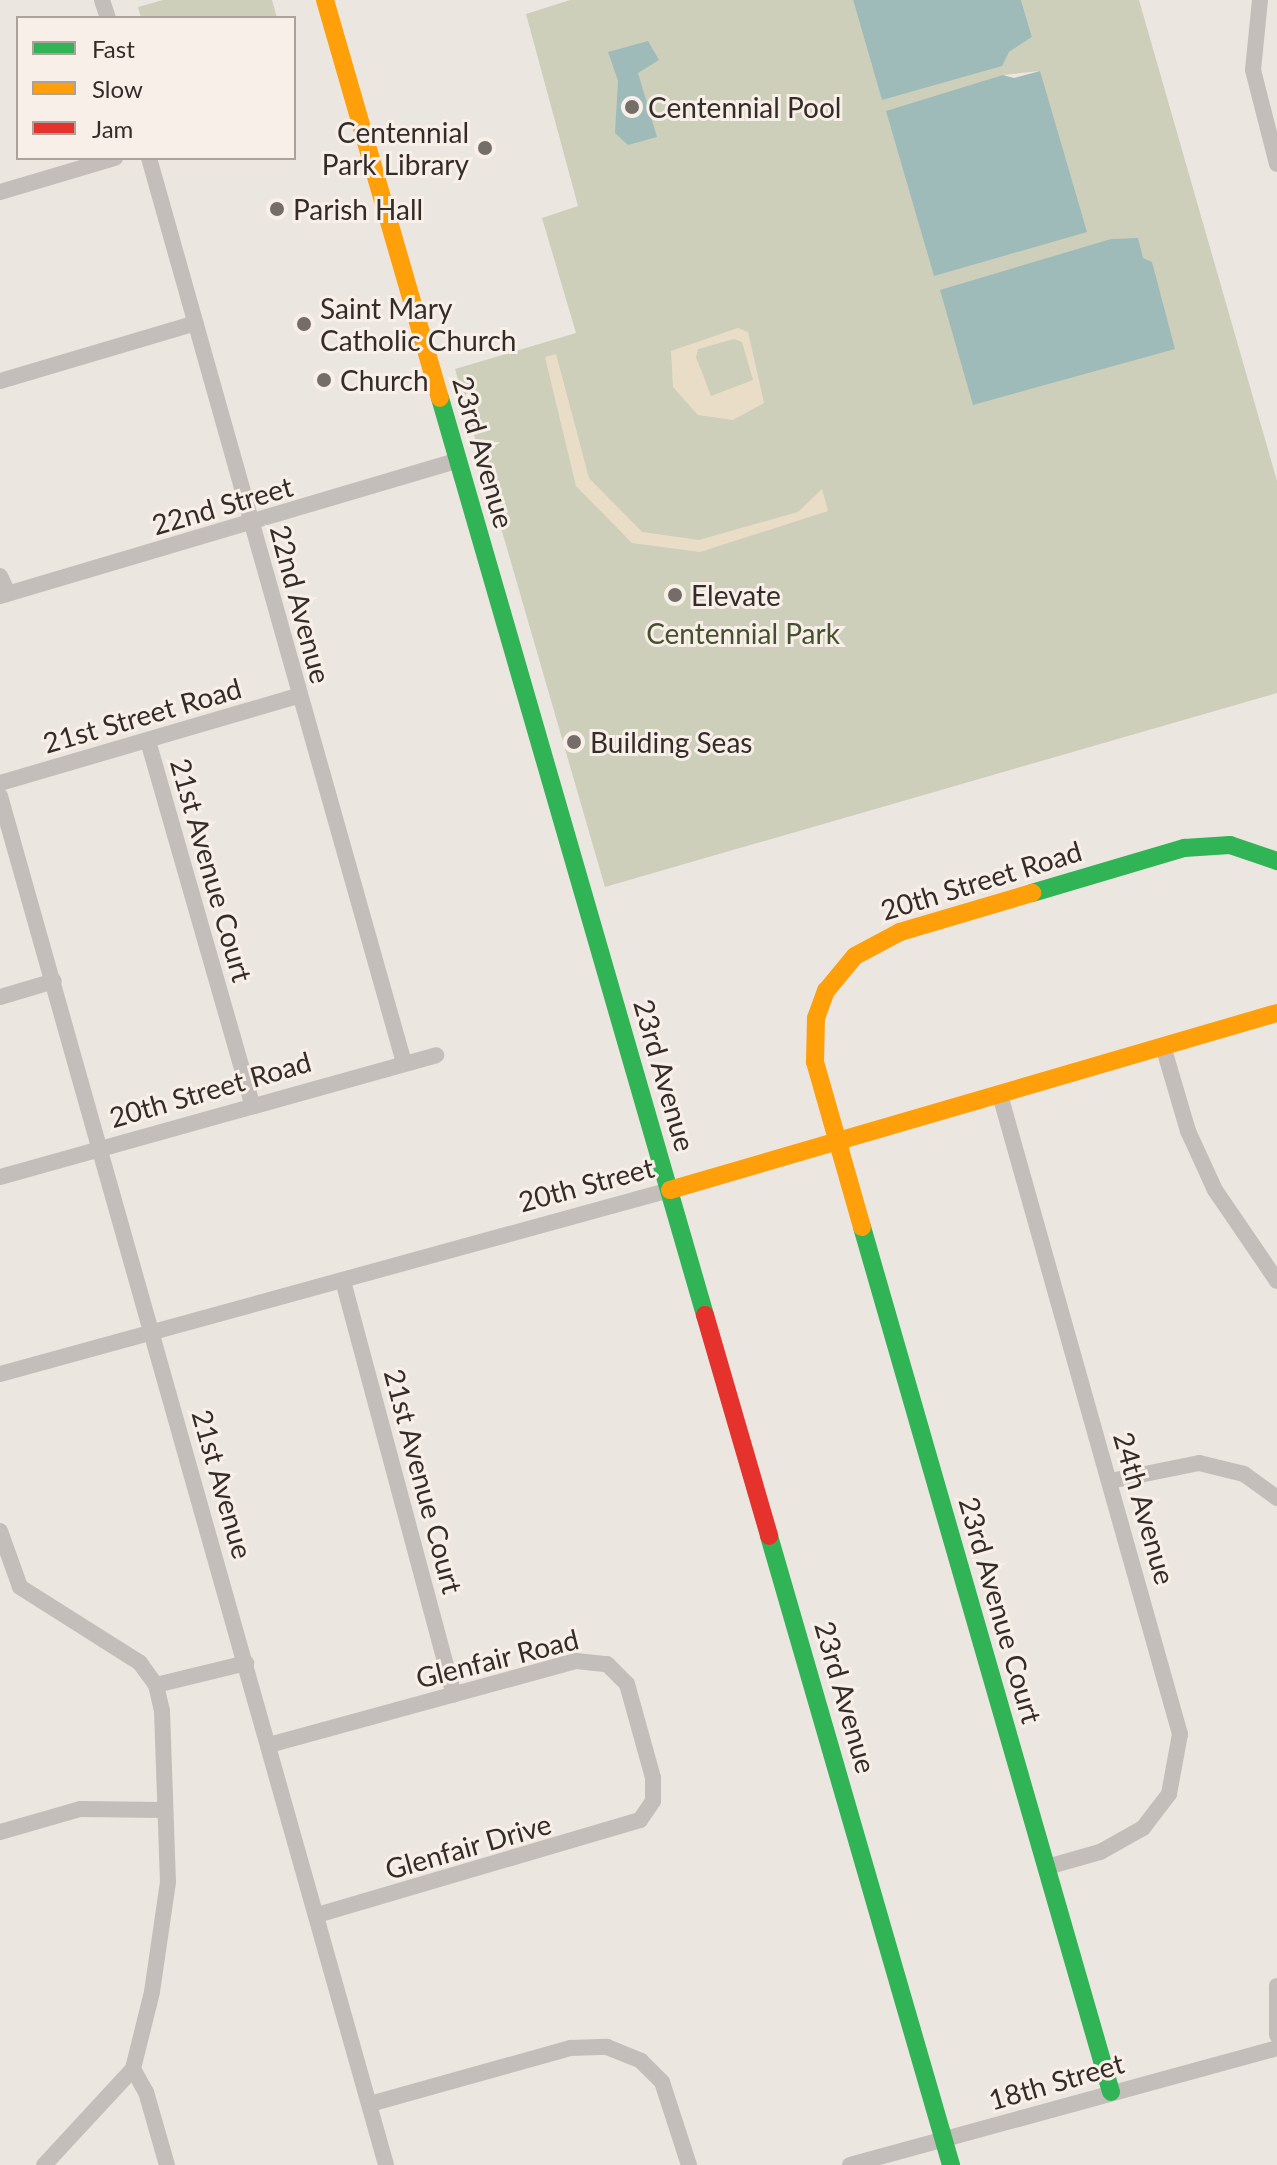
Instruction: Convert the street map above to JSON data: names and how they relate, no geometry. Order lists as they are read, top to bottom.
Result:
{
  "streets": {
    "main road": [
      "23rd Avenue",
      "20th Street Road",
      "20th Street",
      "23rd Avenue Court"
    ],
    "street": [
      "22nd Street",
      "22nd Avenue",
      "21st Street Road",
      "21st Avenue Court",
      "21st Avenue",
      "24th Avenue",
      "Glenfair Road",
      "Glenfair Drive",
      "18th Street"
    ]
  },
  "crossings": [
    ["23rd Avenue", "22nd Street"],
    ["23rd Avenue", "20th Street"],
    ["23rd Avenue", "18th Street"],
    ["22nd Street", "22nd Avenue"],
    ["22nd Avenue", "21st Street Road"],
    ["22nd Avenue", "20th Street Road"],
    ["21st Street Road", "21st Avenue Court"],
    ["21st Avenue Court", "20th Street Road"],
    ["21st Avenue Court", "20th Street"],
    ["21st Avenue Court", "Glenfair Road"],
    ["20th Street Road", "20th Street"],
    ["20th Street Road", "21st Avenue"],
    ["20th Street Road", "23rd Avenue Court"],
    ["20th Street", "21st Avenue"],
    ["20th Street", "24th Avenue"],
    ["20th Street", "23rd Avenue Court"],
    ["21st Avenue", "Glenfair Road"],
    ["21st Avenue", "Glenfair Drive"],
    ["24th Avenue", "23rd Avenue Court"],
    ["23rd Avenue Court", "18th Street"],
    ["Glenfair Road", "Glenfair Drive"]
  ],
  "parks": ["Centennial Park"],
  "places": [
    "Centennial Pool",
    "Centennial Park Library",
    "Parish Hall",
    "Saint Mary Catholic Church",
    "Church",
    "Elevate",
    "Building Seas"
  ],
  "legend": ["Fast", "Slow", "Jam"]
}
